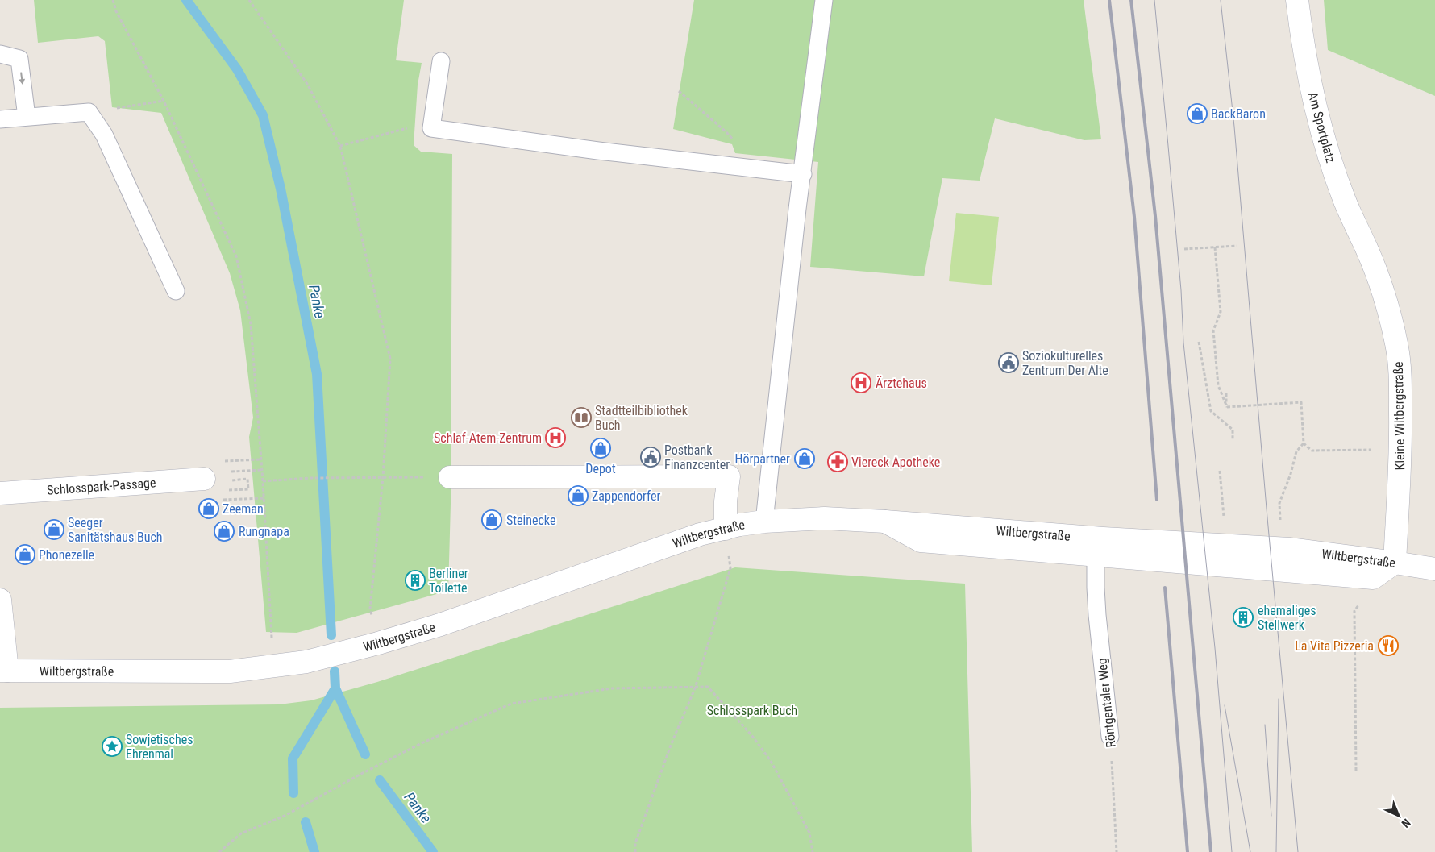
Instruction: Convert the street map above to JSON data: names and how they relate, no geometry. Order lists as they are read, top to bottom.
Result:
{
  "streets": {
    "street": [
      "Am Sportplatz",
      "Kleine Wiltbergstraße",
      "Schlosspark-Passage",
      "Wiltbergstraße"
    ],
    "lane": ["Röntgentaler Weg"]
  },
  "crossings": [
    ["Am Sportplatz", "Kleine Wiltbergstraße"],
    ["Kleine Wiltbergstraße", "Wiltbergstraße"]
  ],
  "water": ["Panke"],
  "parks": ["Schlosspark Buch"],
  "places": {
    "shop": [
      "BackBaron",
      "Depot",
      "Hörpartner",
      "Zappendorfer",
      "Zeeman",
      "Steinecke",
      "Seeger Sanitätshaus Buch",
      "Rungnapa",
      "Phonezelle"
    ],
    "public building": ["Soziokulturelles Zentrum Der Alte", "Postbank Finanzcenter"],
    "hospital": ["Ärztehaus", "Schlaf-Atem-Zentrum"],
    "library": ["Stadtteilbibliothek Buch"],
    "pharmacy": ["Viereck Apotheke"],
    "building": ["Berliner Toilette", "ehemaliges Stellwerk"],
    "restaurant": ["La Vita Pizzeria"],
    "place": ["Sowjetisches Ehrenmal"]
  },
  "north": "bottom right"
}
